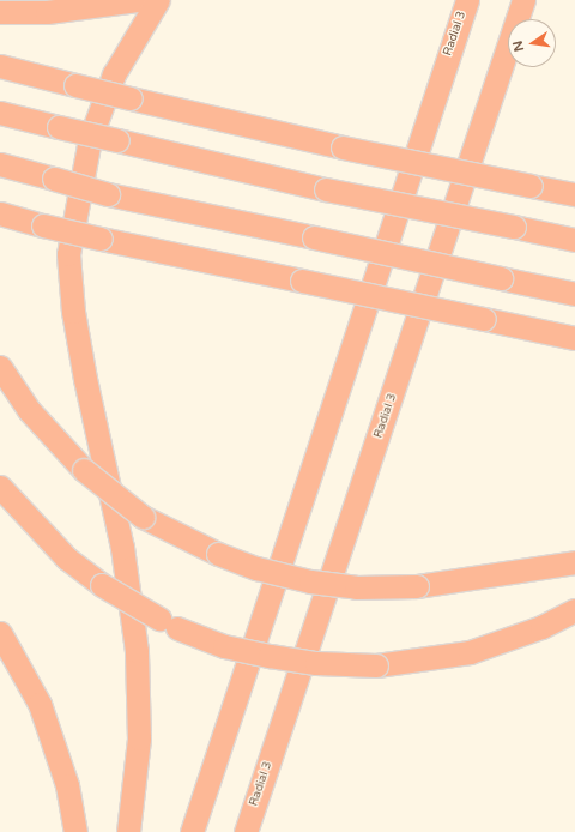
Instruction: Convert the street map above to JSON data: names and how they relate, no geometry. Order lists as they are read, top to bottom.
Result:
{
  "streets": {
    "highway": ["Radial 3"]
  },
  "north": "left"
}
